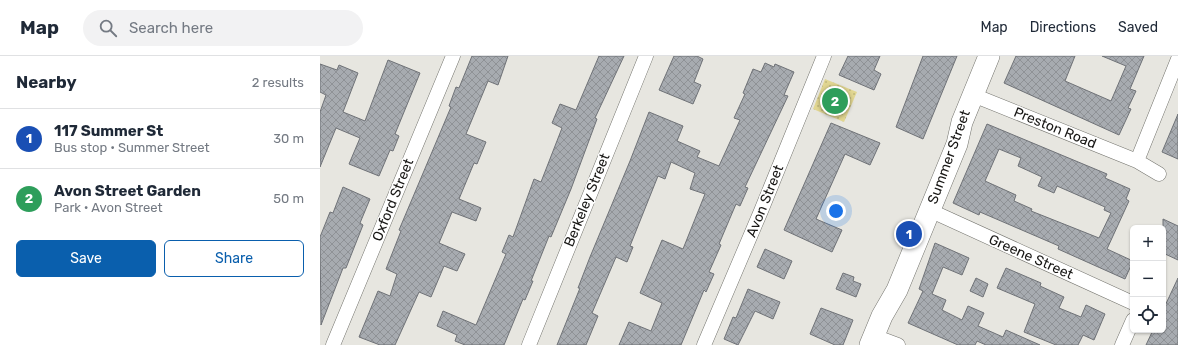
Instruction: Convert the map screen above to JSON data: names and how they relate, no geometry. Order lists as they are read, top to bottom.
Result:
{
  "streets": {
    "main road": ["Summer Street"],
    "street": [
      "Preston Road",
      "Oxford Street",
      "Berkeley Street",
      "Avon Street",
      "Greene Street"
    ]
  },
  "crossings": [
    ["Preston Road", "Summer Street"],
    ["Summer Street", "Greene Street"]
  ],
  "page": {
    "header": "Map",
    "search": "Search here",
    "nav": ["Map", "Directions", "Saved"],
    "heading": ["Nearby", "2 results"],
    "pins": ["2", "1"],
    "list": [
      {
        "mark": "1",
        "name": "117 Summer St",
        "note": "Bus stop · Summer Street",
        "value": "30 m"
      },
      {
        "mark": "2",
        "name": "Avon Street Garden",
        "note": "Park · Avon Street",
        "value": "50 m"
      }
    ],
    "map_buttons": ["+", "−"],
    "buttons": ["Save", "Share"]
  }
}
